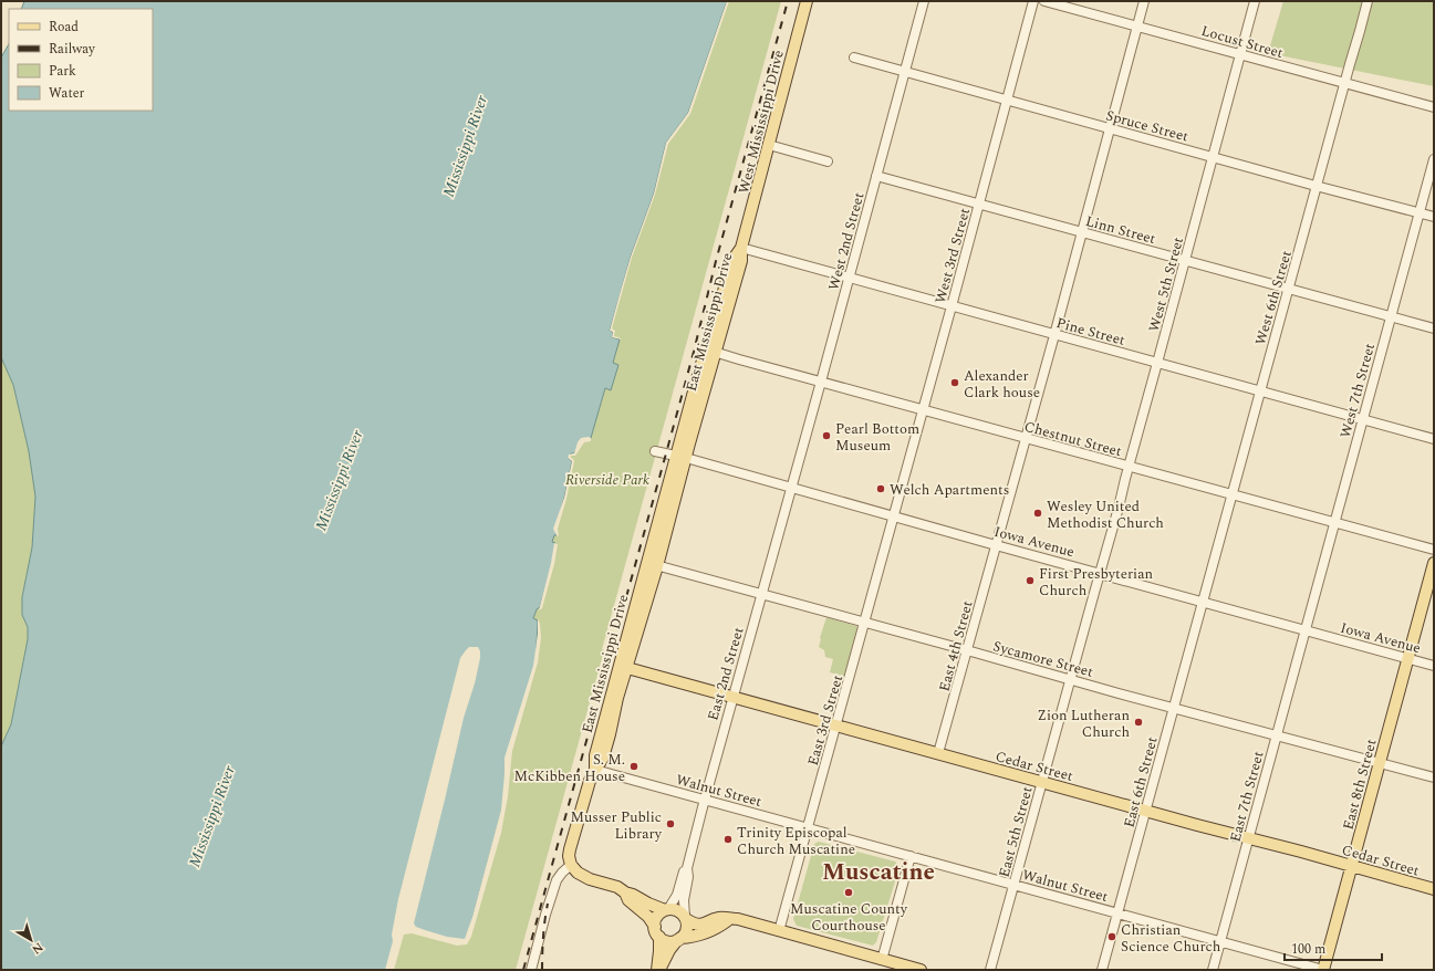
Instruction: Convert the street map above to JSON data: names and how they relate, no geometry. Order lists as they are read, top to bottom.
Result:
{
  "streets": {
    "main road": [
      "West Mississippi Drive",
      "East Mississippi Drive",
      "Cedar Street",
      "East 8th Street"
    ],
    "street": [
      "Locust Street",
      "Spruce Street",
      "Linn Street",
      "West 2nd Street",
      "West 3rd Street",
      "West 5th Street",
      "West 6th Street",
      "Pine Street",
      "West 7th Street",
      "Chestnut Street",
      "Iowa Avenue",
      "East 4th Street",
      "Sycamore Street",
      "East 2nd Street",
      "East 3rd Street",
      "East 6th Street",
      "Walnut Street",
      "East 7th Street",
      "East 5th Street"
    ]
  },
  "crossings": [
    ["Locust Street", "West 5th Street"],
    ["Locust Street", "West 6th Street"],
    ["Locust Street", "East 4th Street"],
    ["West Mississippi Drive", "East Mississippi Drive"],
    ["West Mississippi Drive", "Pine Street"],
    ["Spruce Street", "West 2nd Street"],
    ["Spruce Street", "West 3rd Street"],
    ["Spruce Street", "West 5th Street"],
    ["Spruce Street", "West 6th Street"],
    ["Spruce Street", "West 7th Street"],
    ["Spruce Street", "East 4th Street"],
    ["Linn Street", "West 2nd Street"],
    ["Linn Street", "West 3rd Street"],
    ["Linn Street", "West 5th Street"],
    ["Linn Street", "West 6th Street"],
    ["Linn Street", "West 7th Street"],
    ["Linn Street", "East 4th Street"],
    ["West 2nd Street", "Pine Street"],
    ["West 2nd Street", "Chestnut Street"],
    ["West 2nd Street", "Iowa Avenue"],
    ["West 2nd Street", "East 2nd Street"],
    ["West 3rd Street", "Pine Street"],
    ["West 3rd Street", "Chestnut Street"],
    ["West 3rd Street", "Iowa Avenue"],
    ["West 3rd Street", "East 3rd Street"],
    ["West 5th Street", "Pine Street"],
    ["West 5th Street", "Chestnut Street"],
    ["West 5th Street", "Iowa Avenue"],
    ["West 5th Street", "East 5th Street"],
    ["West 6th Street", "Pine Street"],
    ["West 6th Street", "Chestnut Street"],
    ["West 6th Street", "Iowa Avenue"],
    ["West 6th Street", "East 6th Street"],
    ["East Mississippi Drive", "Pine Street"],
    ["East Mississippi Drive", "Chestnut Street"],
    ["East Mississippi Drive", "Iowa Avenue"],
    ["East Mississippi Drive", "Sycamore Street"],
    ["East Mississippi Drive", "Cedar Street"],
    ["East Mississippi Drive", "Walnut Street"],
    ["Pine Street", "West 7th Street"],
    ["Pine Street", "East 4th Street"],
    ["West 7th Street", "Chestnut Street"],
    ["West 7th Street", "Iowa Avenue"],
    ["West 7th Street", "East 7th Street"],
    ["Chestnut Street", "East 4th Street"],
    ["Iowa Avenue", "East 4th Street"],
    ["Iowa Avenue", "East 2nd Street"],
    ["Iowa Avenue", "East 3rd Street"],
    ["Iowa Avenue", "East 6th Street"],
    ["Iowa Avenue", "East 8th Street"],
    ["Iowa Avenue", "East 7th Street"],
    ["Iowa Avenue", "East 5th Street"],
    ["East 4th Street", "Sycamore Street"],
    ["East 4th Street", "Cedar Street"],
    ["Sycamore Street", "East 2nd Street"],
    ["Sycamore Street", "East 3rd Street"],
    ["Sycamore Street", "East 6th Street"],
    ["Sycamore Street", "East 8th Street"],
    ["Sycamore Street", "East 7th Street"],
    ["Sycamore Street", "East 5th Street"],
    ["East 2nd Street", "Cedar Street"],
    ["East 2nd Street", "Walnut Street"],
    ["East 3rd Street", "Cedar Street"],
    ["East 3rd Street", "Walnut Street"],
    ["Cedar Street", "East 6th Street"],
    ["Cedar Street", "East 8th Street"],
    ["Cedar Street", "East 7th Street"],
    ["Cedar Street", "East 5th Street"],
    ["East 6th Street", "Walnut Street"],
    ["East 8th Street", "Walnut Street"],
    ["Walnut Street", "East 7th Street"],
    ["Walnut Street", "East 5th Street"]
  ],
  "districts": ["Muscatine"],
  "water": ["Mississippi River"],
  "parks": ["Riverside Park"],
  "places": [
    "Alexander Clark house",
    "Pearl Bottom Museum",
    "Welch Apartments",
    "Wesley United Methodist Church",
    "First Presbyterian Church",
    "Zion Lutheran Church",
    "S. M. McKibben House",
    "Musser Public Library",
    "Trinity Episcopal Church Muscatine",
    "Muscatine County Courthouse",
    "Christian Science Church"
  ],
  "legend": [
    "Road",
    "Railway",
    "Park",
    "Water"
  ],
  "scale_bar": "100 m",
  "north": "bottom right"
}
